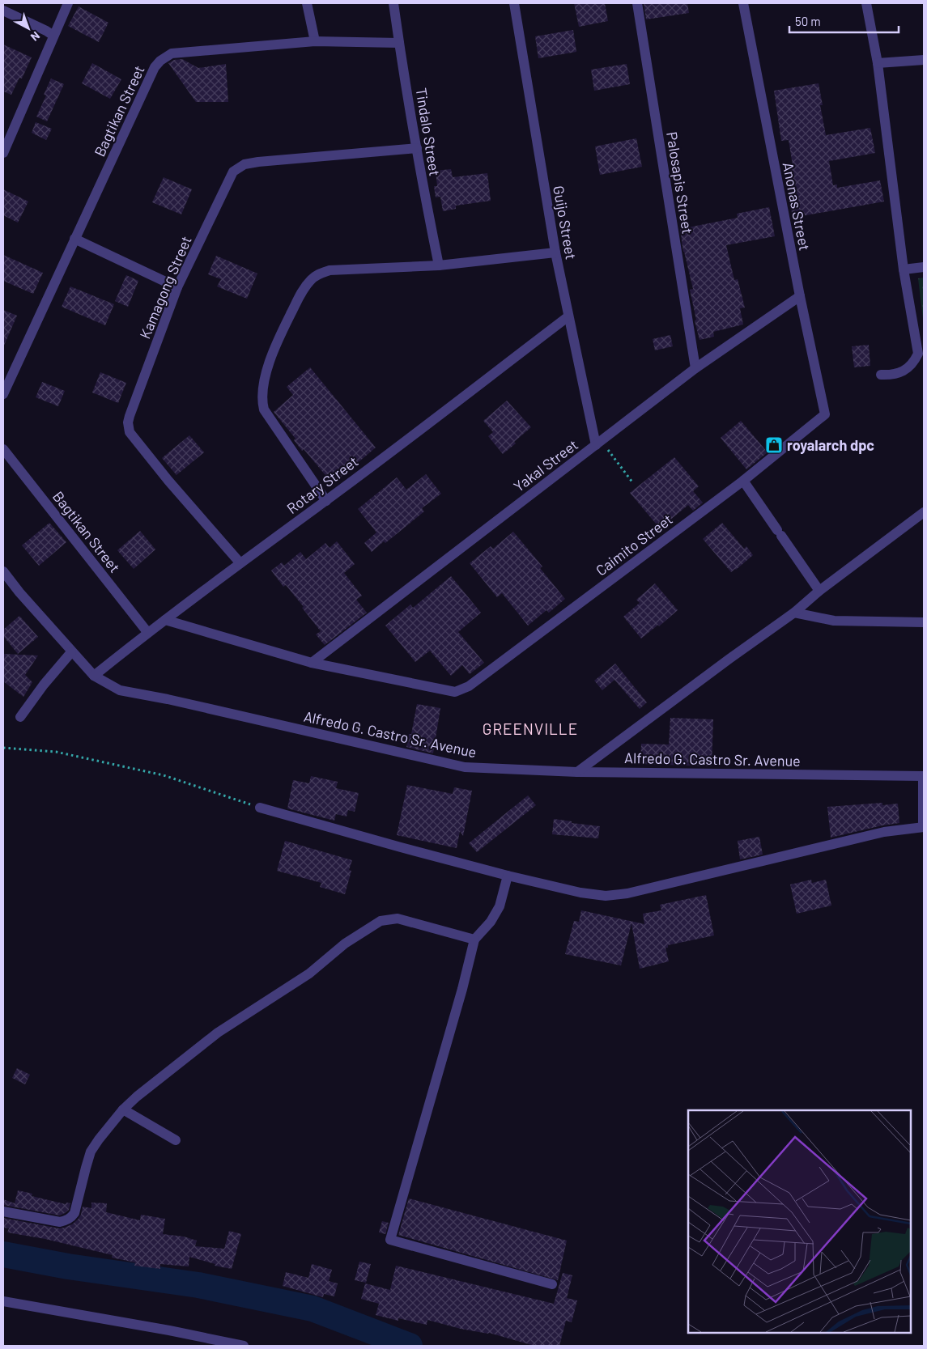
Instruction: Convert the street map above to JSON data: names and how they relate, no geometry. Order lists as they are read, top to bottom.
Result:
{
  "streets": {
    "street": [
      "Bagtikan Street",
      "Tindalo Street",
      "Palosapis Street",
      "Anonas Street",
      "Guijo Street",
      "Kamagong Street",
      "Yakal Street",
      "Rotary Street",
      "Caimito Street",
      "Alfredo G. Castro Sr. Avenue"
    ]
  },
  "crossings": [
    ["Bagtikan Street", "Tindalo Street"],
    ["Bagtikan Street", "Rotary Street"],
    ["Tindalo Street", "Kamagong Street"],
    ["Palosapis Street", "Yakal Street"],
    ["Anonas Street", "Yakal Street"],
    ["Anonas Street", "Caimito Street"],
    ["Guijo Street", "Yakal Street"],
    ["Guijo Street", "Rotary Street"],
    ["Kamagong Street", "Rotary Street"],
    ["Yakal Street", "Caimito Street"],
    ["Rotary Street", "Alfredo G. Castro Sr. Avenue"]
  ],
  "districts": ["GREENVILLE"],
  "places": {
    "shop": ["royalarch dpc"]
  },
  "scale_bar": "50 m",
  "north": "bottom right"
}
